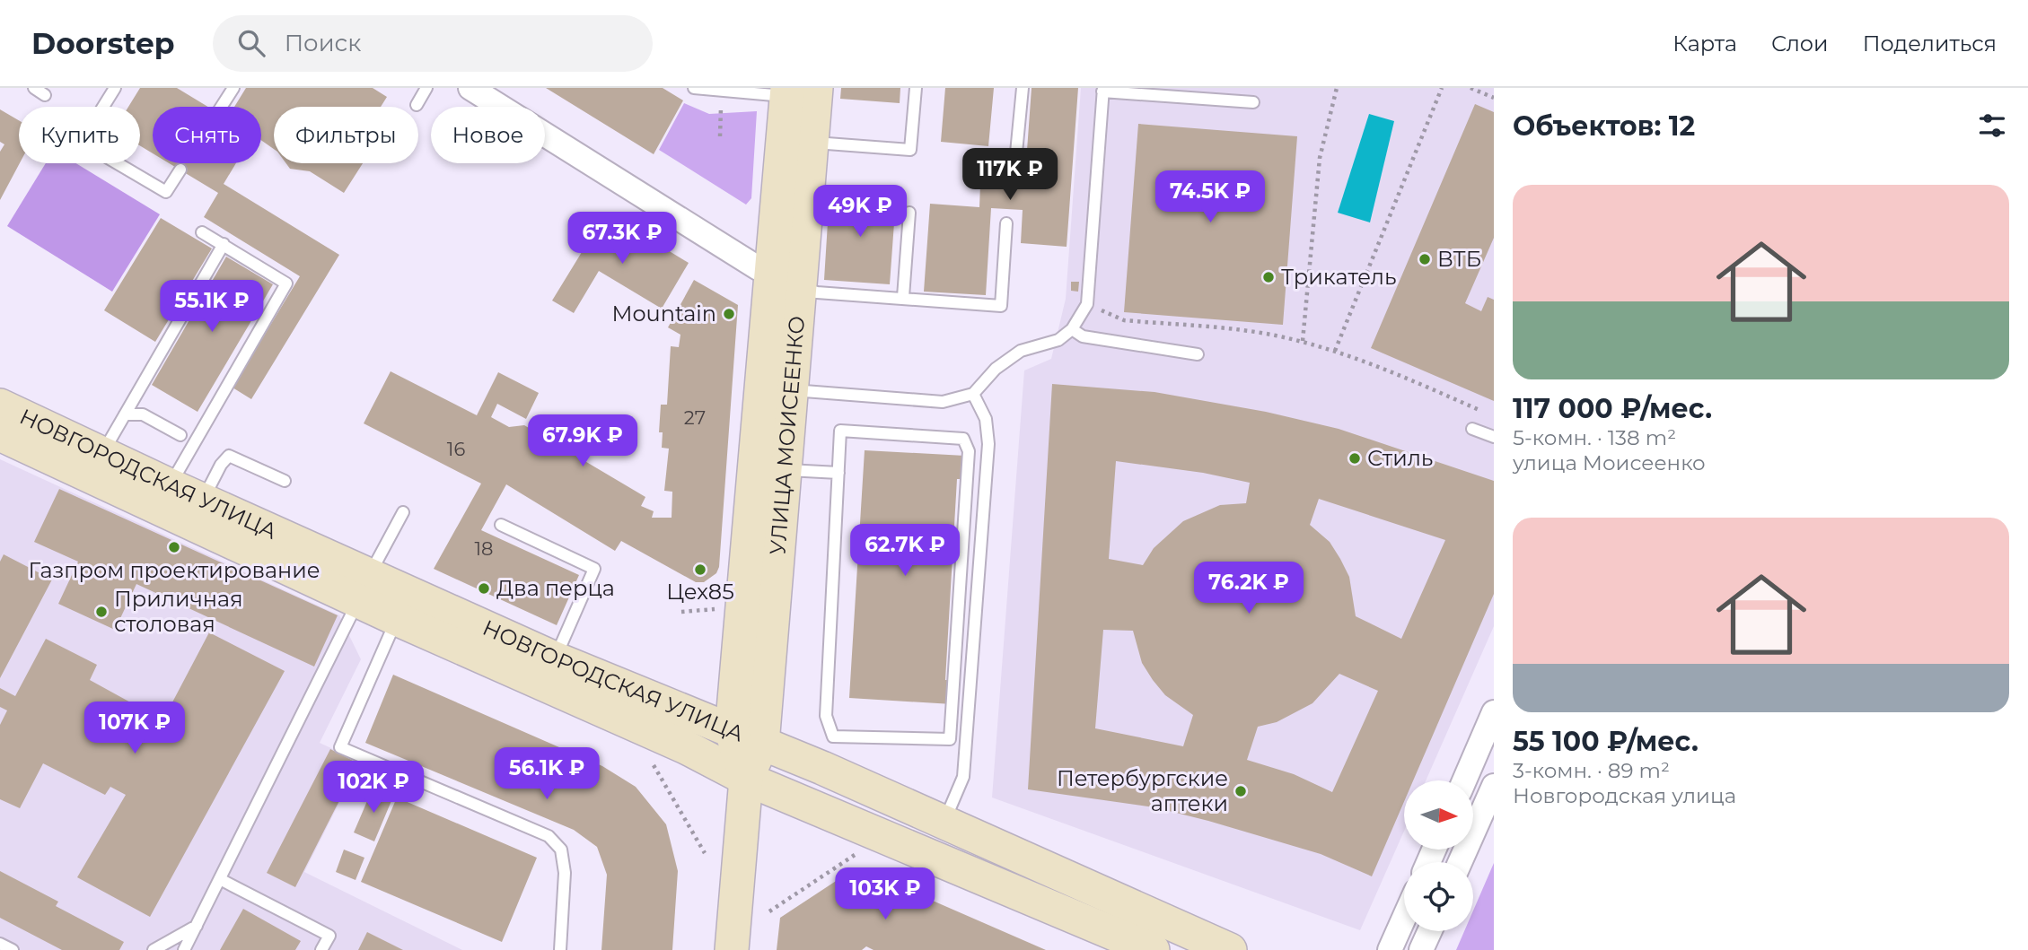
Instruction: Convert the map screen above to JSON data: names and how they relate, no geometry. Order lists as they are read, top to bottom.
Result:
{
  "streets": {
    "street": ["УЛИЦА МОИСЕЕНКО", "НОВГОРОДСКАЯ УЛИЦА"]
  },
  "crossings": [
    ["УЛИЦА МОИСЕЕНКО", "НОВГОРОДСКАЯ УЛИЦА"]
  ],
  "places": [
    "ВТБ",
    "Трикатель",
    "Mountain",
    "Стиль",
    "Газпром проектирование",
    "Цех85",
    "Два перца",
    "Приличная столовая",
    "Петербургские аптеки"
  ],
  "house_numbers": ["27", "16", "18"],
  "north": "right",
  "page": {
    "header": "Doorstep",
    "search": "Поиск",
    "nav": ["Карта", "Слои", "Поделиться"],
    "heading": "Объектов: 12",
    "chip": [
      "Купить",
      "Снять",
      "Фильтры",
      "Новое"
    ],
    "price": [
      "117K ₽",
      "74.5K ₽",
      "49K ₽",
      "67.3K ₽",
      "55.1K ₽",
      "67.9K ₽",
      "62.7K ₽",
      "76.2K ₽",
      "107K ₽",
      "56.1K ₽",
      "102K ₽",
      "103K ₽"
    ],
    "list": [
      {
        "name": "117 000 ₽/мес.",
        "note": "5-комн. · 138 m² · улица Моисеенко"
      },
      {
        "name": "55 100 ₽/мес.",
        "note": "3-комн. · 89 m² · Новгородская улица"
      }
    ]
  }
}
